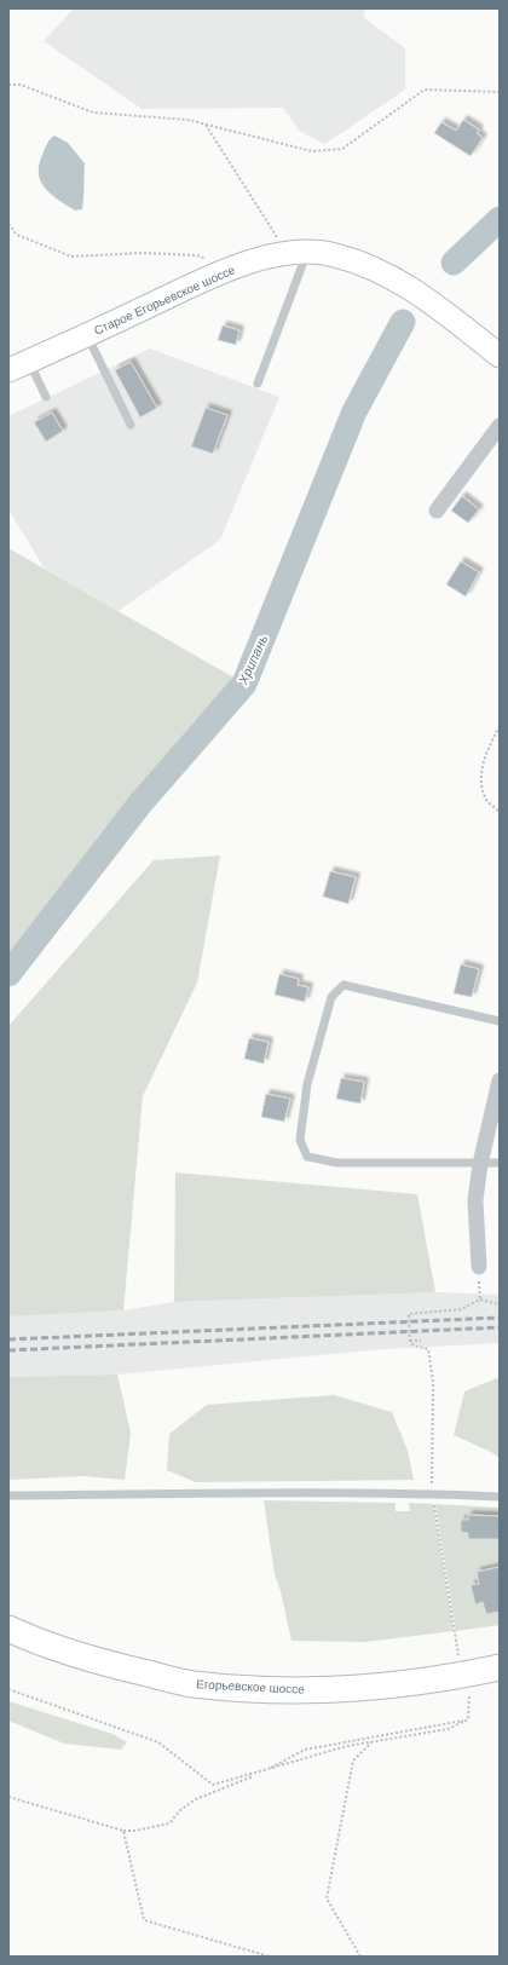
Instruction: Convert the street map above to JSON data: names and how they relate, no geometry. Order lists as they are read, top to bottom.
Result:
{
  "streets": {
    "main road": ["Старое Егорьевское шоссе", "Егорьевское шоссе"]
  },
  "water": ["Хрипань"]
}
